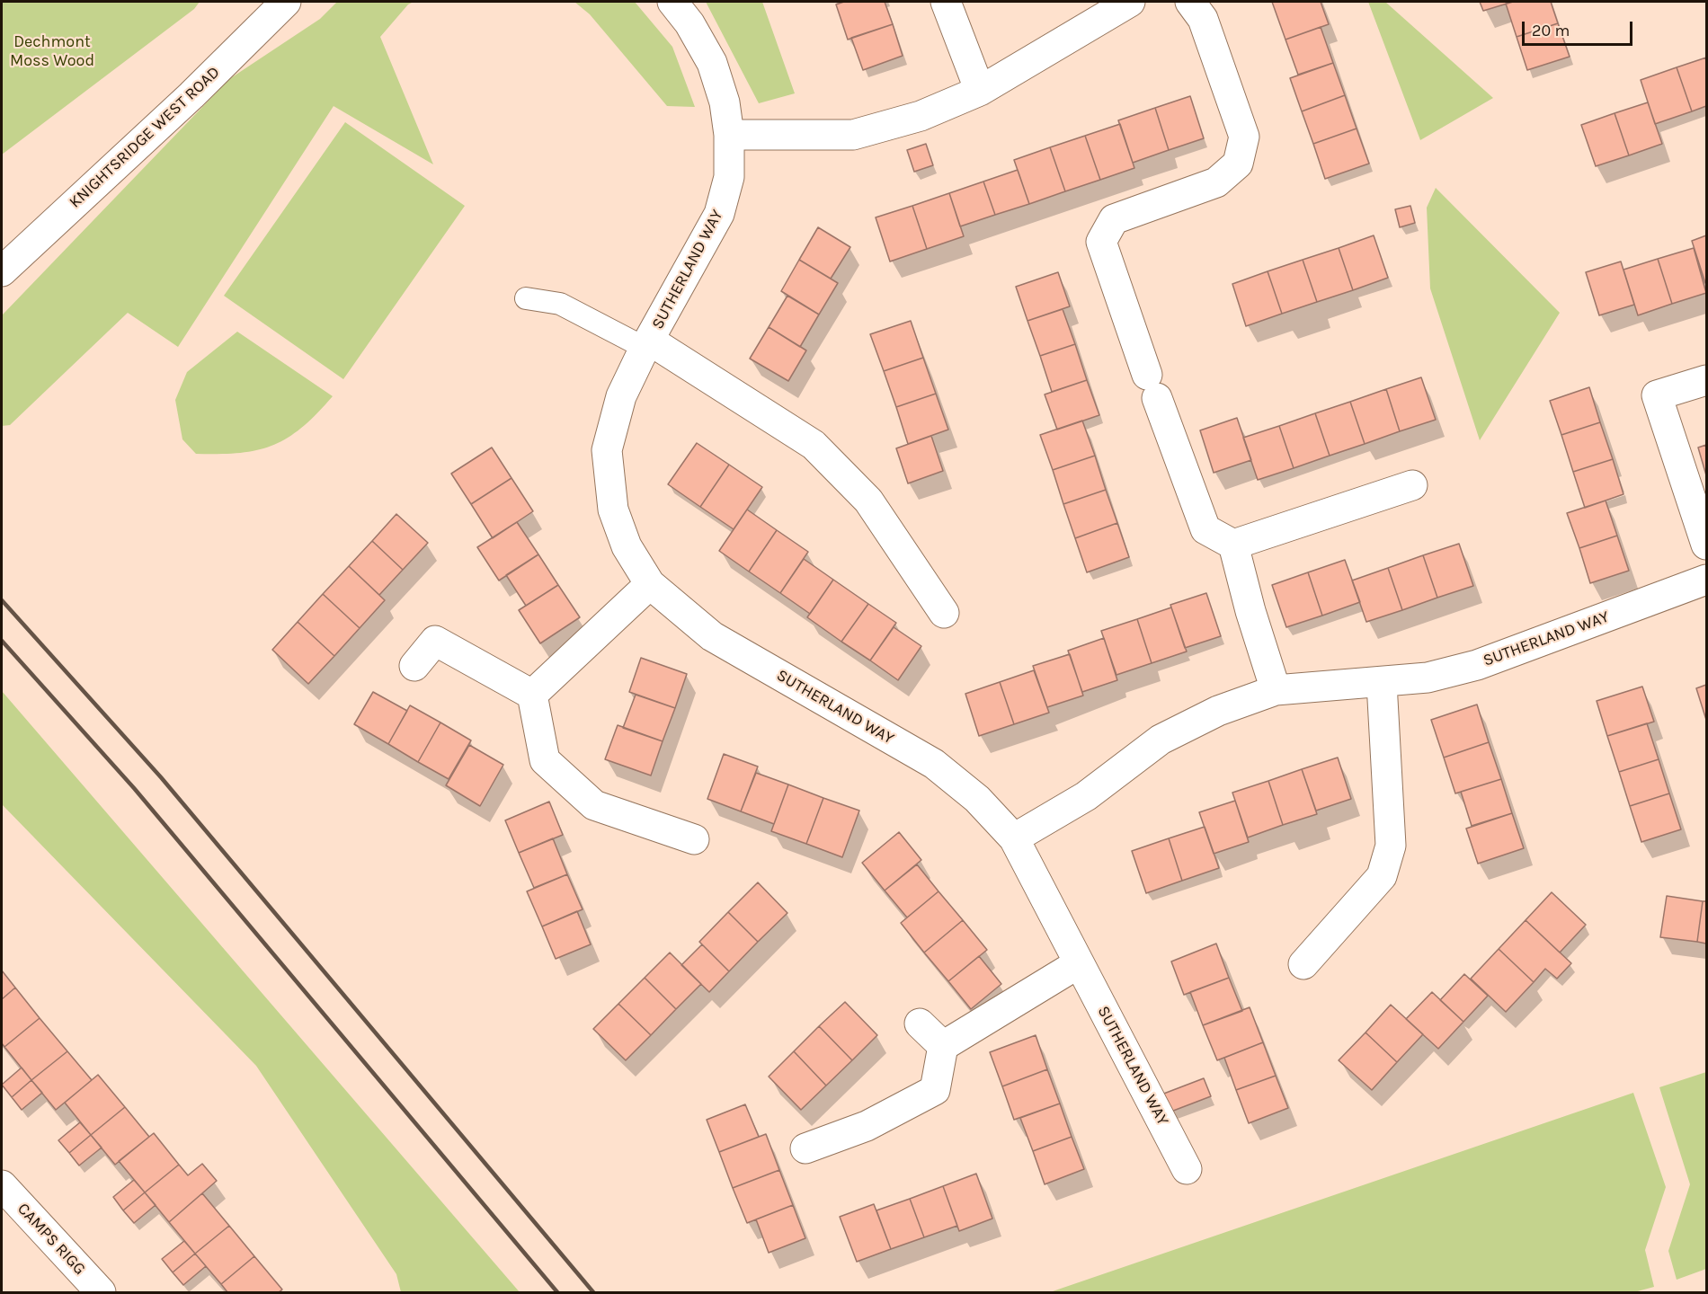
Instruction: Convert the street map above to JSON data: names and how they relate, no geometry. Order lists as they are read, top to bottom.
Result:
{
  "streets": {
    "street": ["KNIGHTSRIDGE WEST ROAD", "SUTHERLAND WAY", "CAMPS RIGG"]
  },
  "parks": ["Dechmont Moss Wood"],
  "scale_bar": "20 m"
}
